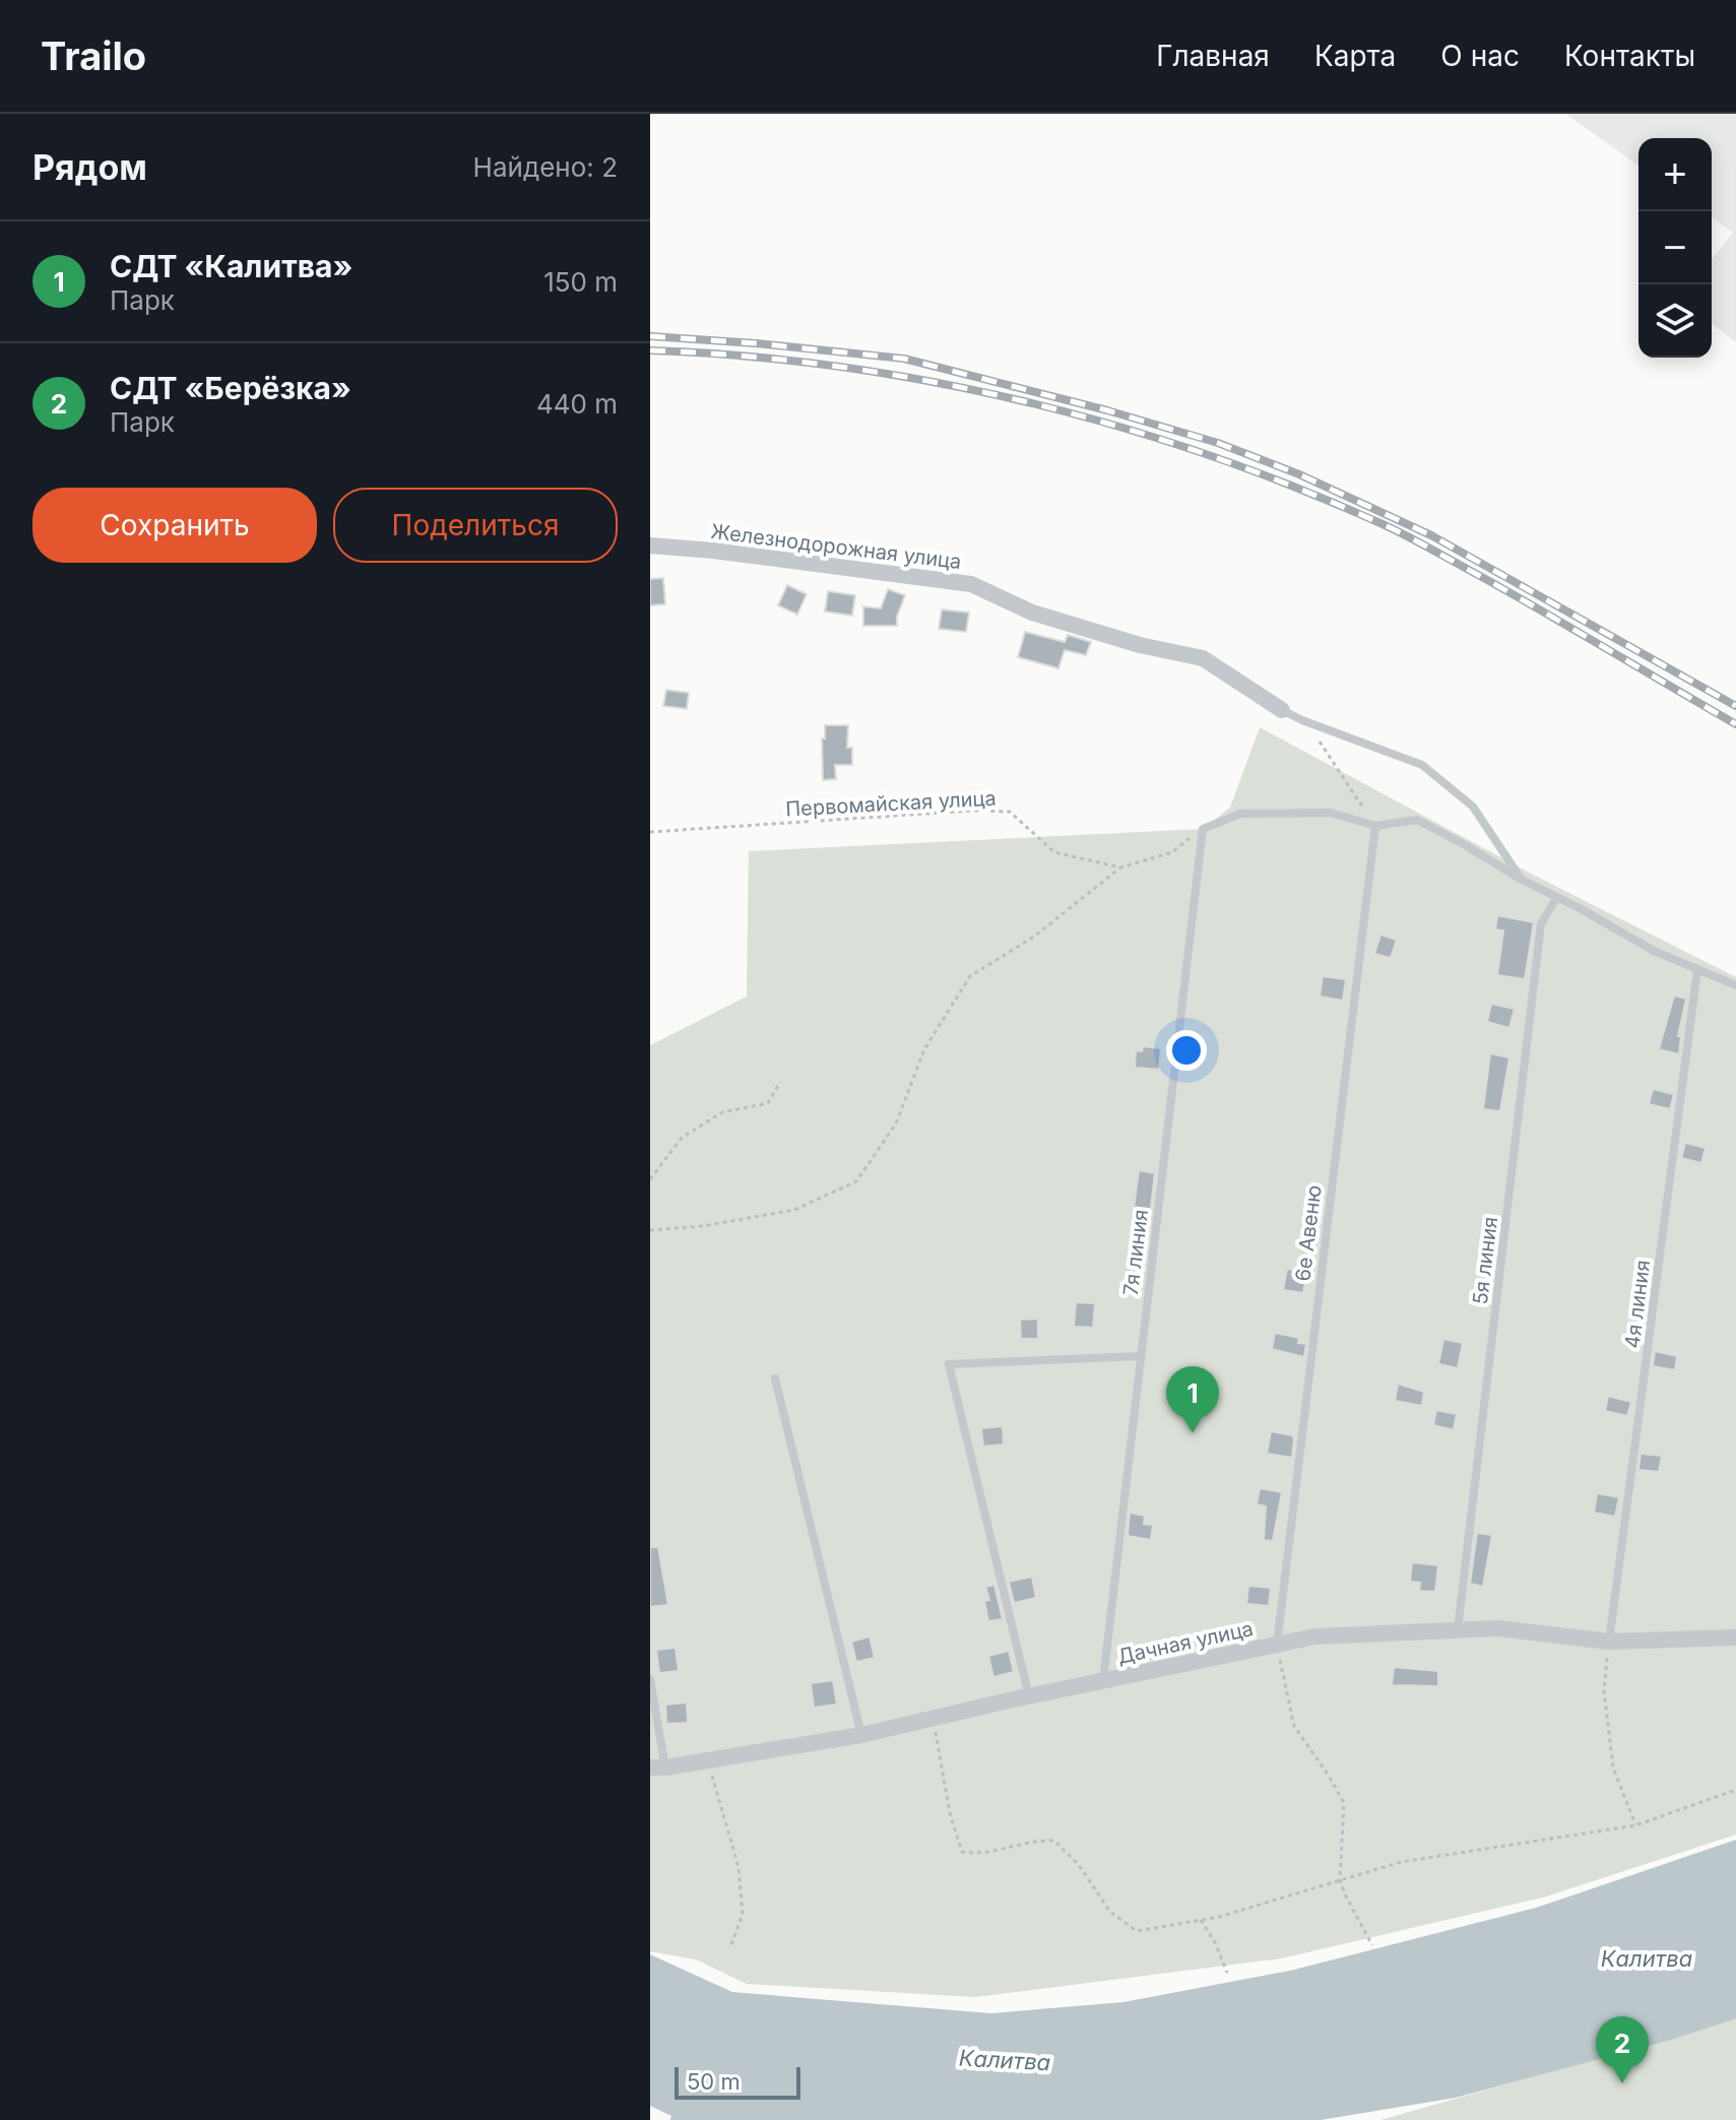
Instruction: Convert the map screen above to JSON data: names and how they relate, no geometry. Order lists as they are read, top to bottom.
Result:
{
  "streets": {
    "street": ["Железнодорожная улица", "Дачная улица"],
    "lane": [
      "6е Авеню",
      "7я линия",
      "5я линия",
      "4я линия"
    ],
    "path": ["Первомайская улица"]
  },
  "crossings": [
    ["Первомайская улица", "7я линия"],
    ["6е Авеню", "Дачная улица"],
    ["7я линия", "Дачная улица"],
    ["5я линия", "Дачная улица"],
    ["4я линия", "Дачная улица"]
  ],
  "water": ["Калитва"],
  "scale_bar": "50 m",
  "page": {
    "header": "Trailo",
    "nav": [
      "Главная",
      "Карта",
      "О нас",
      "Контакты"
    ],
    "heading": ["Рядом", "Найдено: 2"],
    "map_buttons": ["+", "−"],
    "list": [
      {
        "mark": "1",
        "name": "СДТ «Калитва»",
        "note": "Парк",
        "value": "150 m"
      },
      {
        "mark": "2",
        "name": "СДТ «Берёзка»",
        "note": "Парк",
        "value": "440 m"
      }
    ],
    "buttons": ["Сохранить", "Поделиться"],
    "pins": ["1", "2"],
    "scale": "50 m"
  }
}
